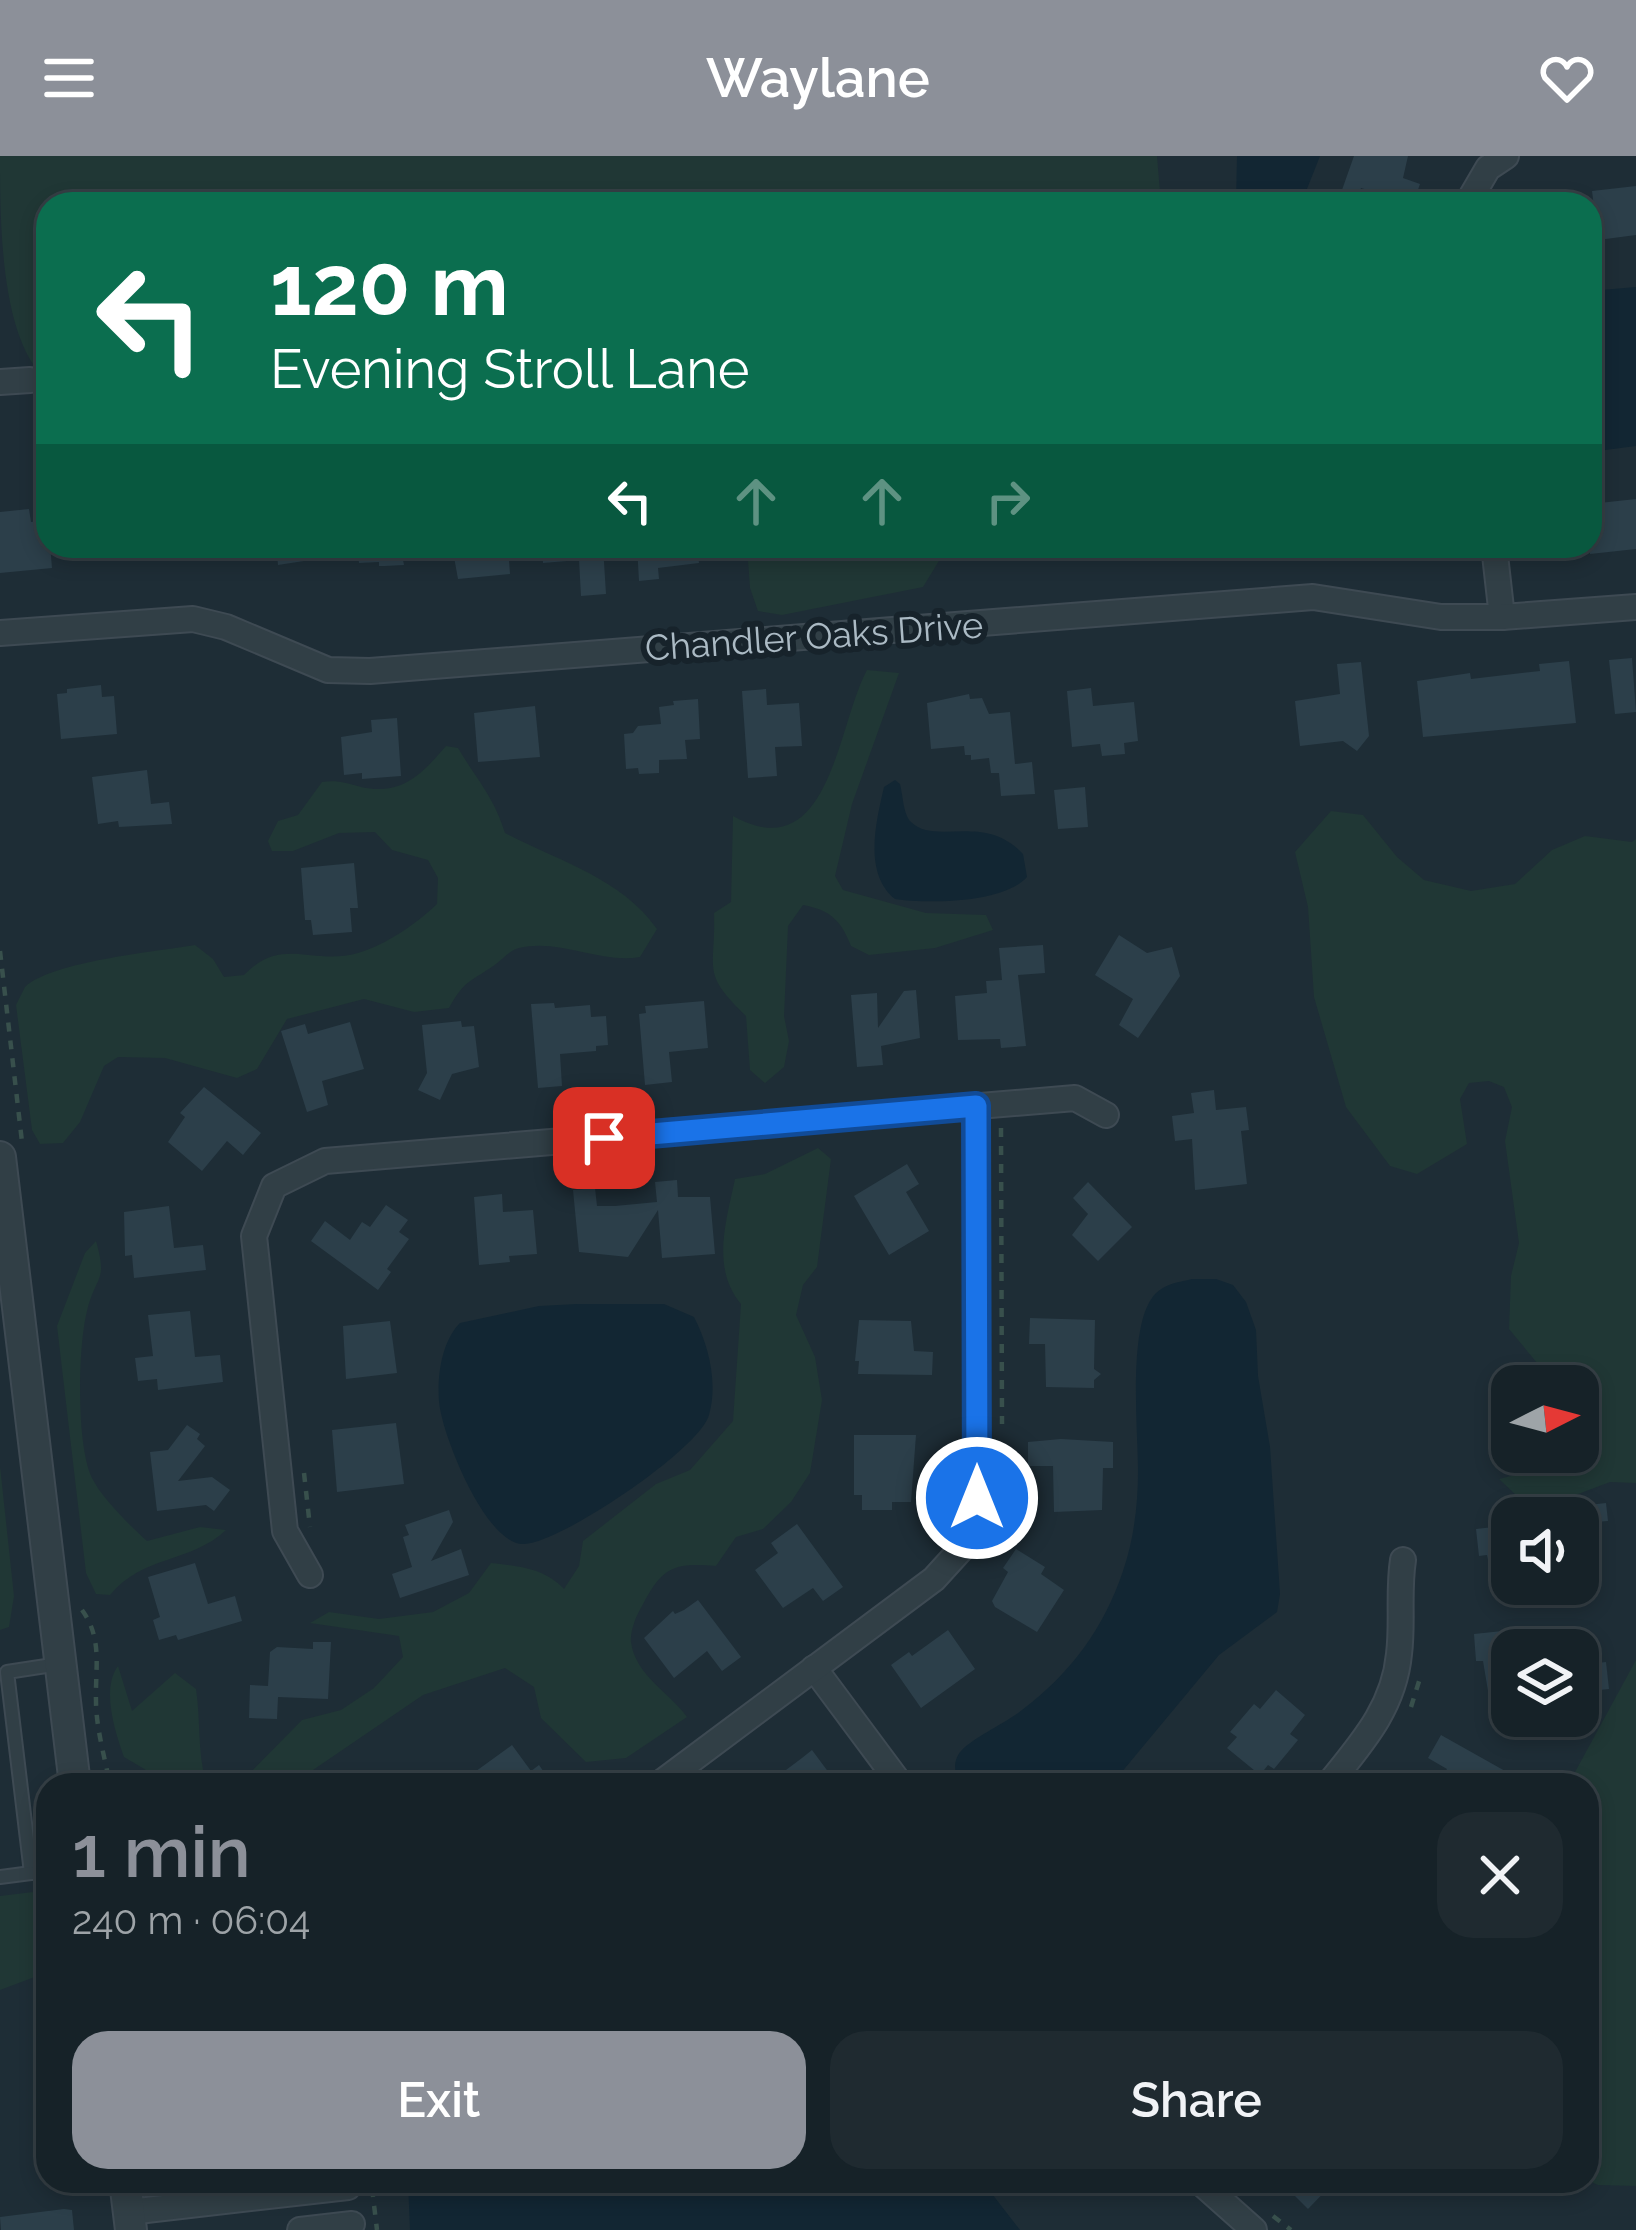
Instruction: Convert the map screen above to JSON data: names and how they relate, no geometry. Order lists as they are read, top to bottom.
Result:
{
  "streets": {
    "street": ["Chandler Oaks Drive"]
  },
  "north": "right",
  "page": {
    "header": "Waylane",
    "turn": ["120 m", "Evening Stroll Lane"],
    "heading": ["1 min", "240 m · 06:04"],
    "buttons": ["Exit", "Share"]
  }
}
